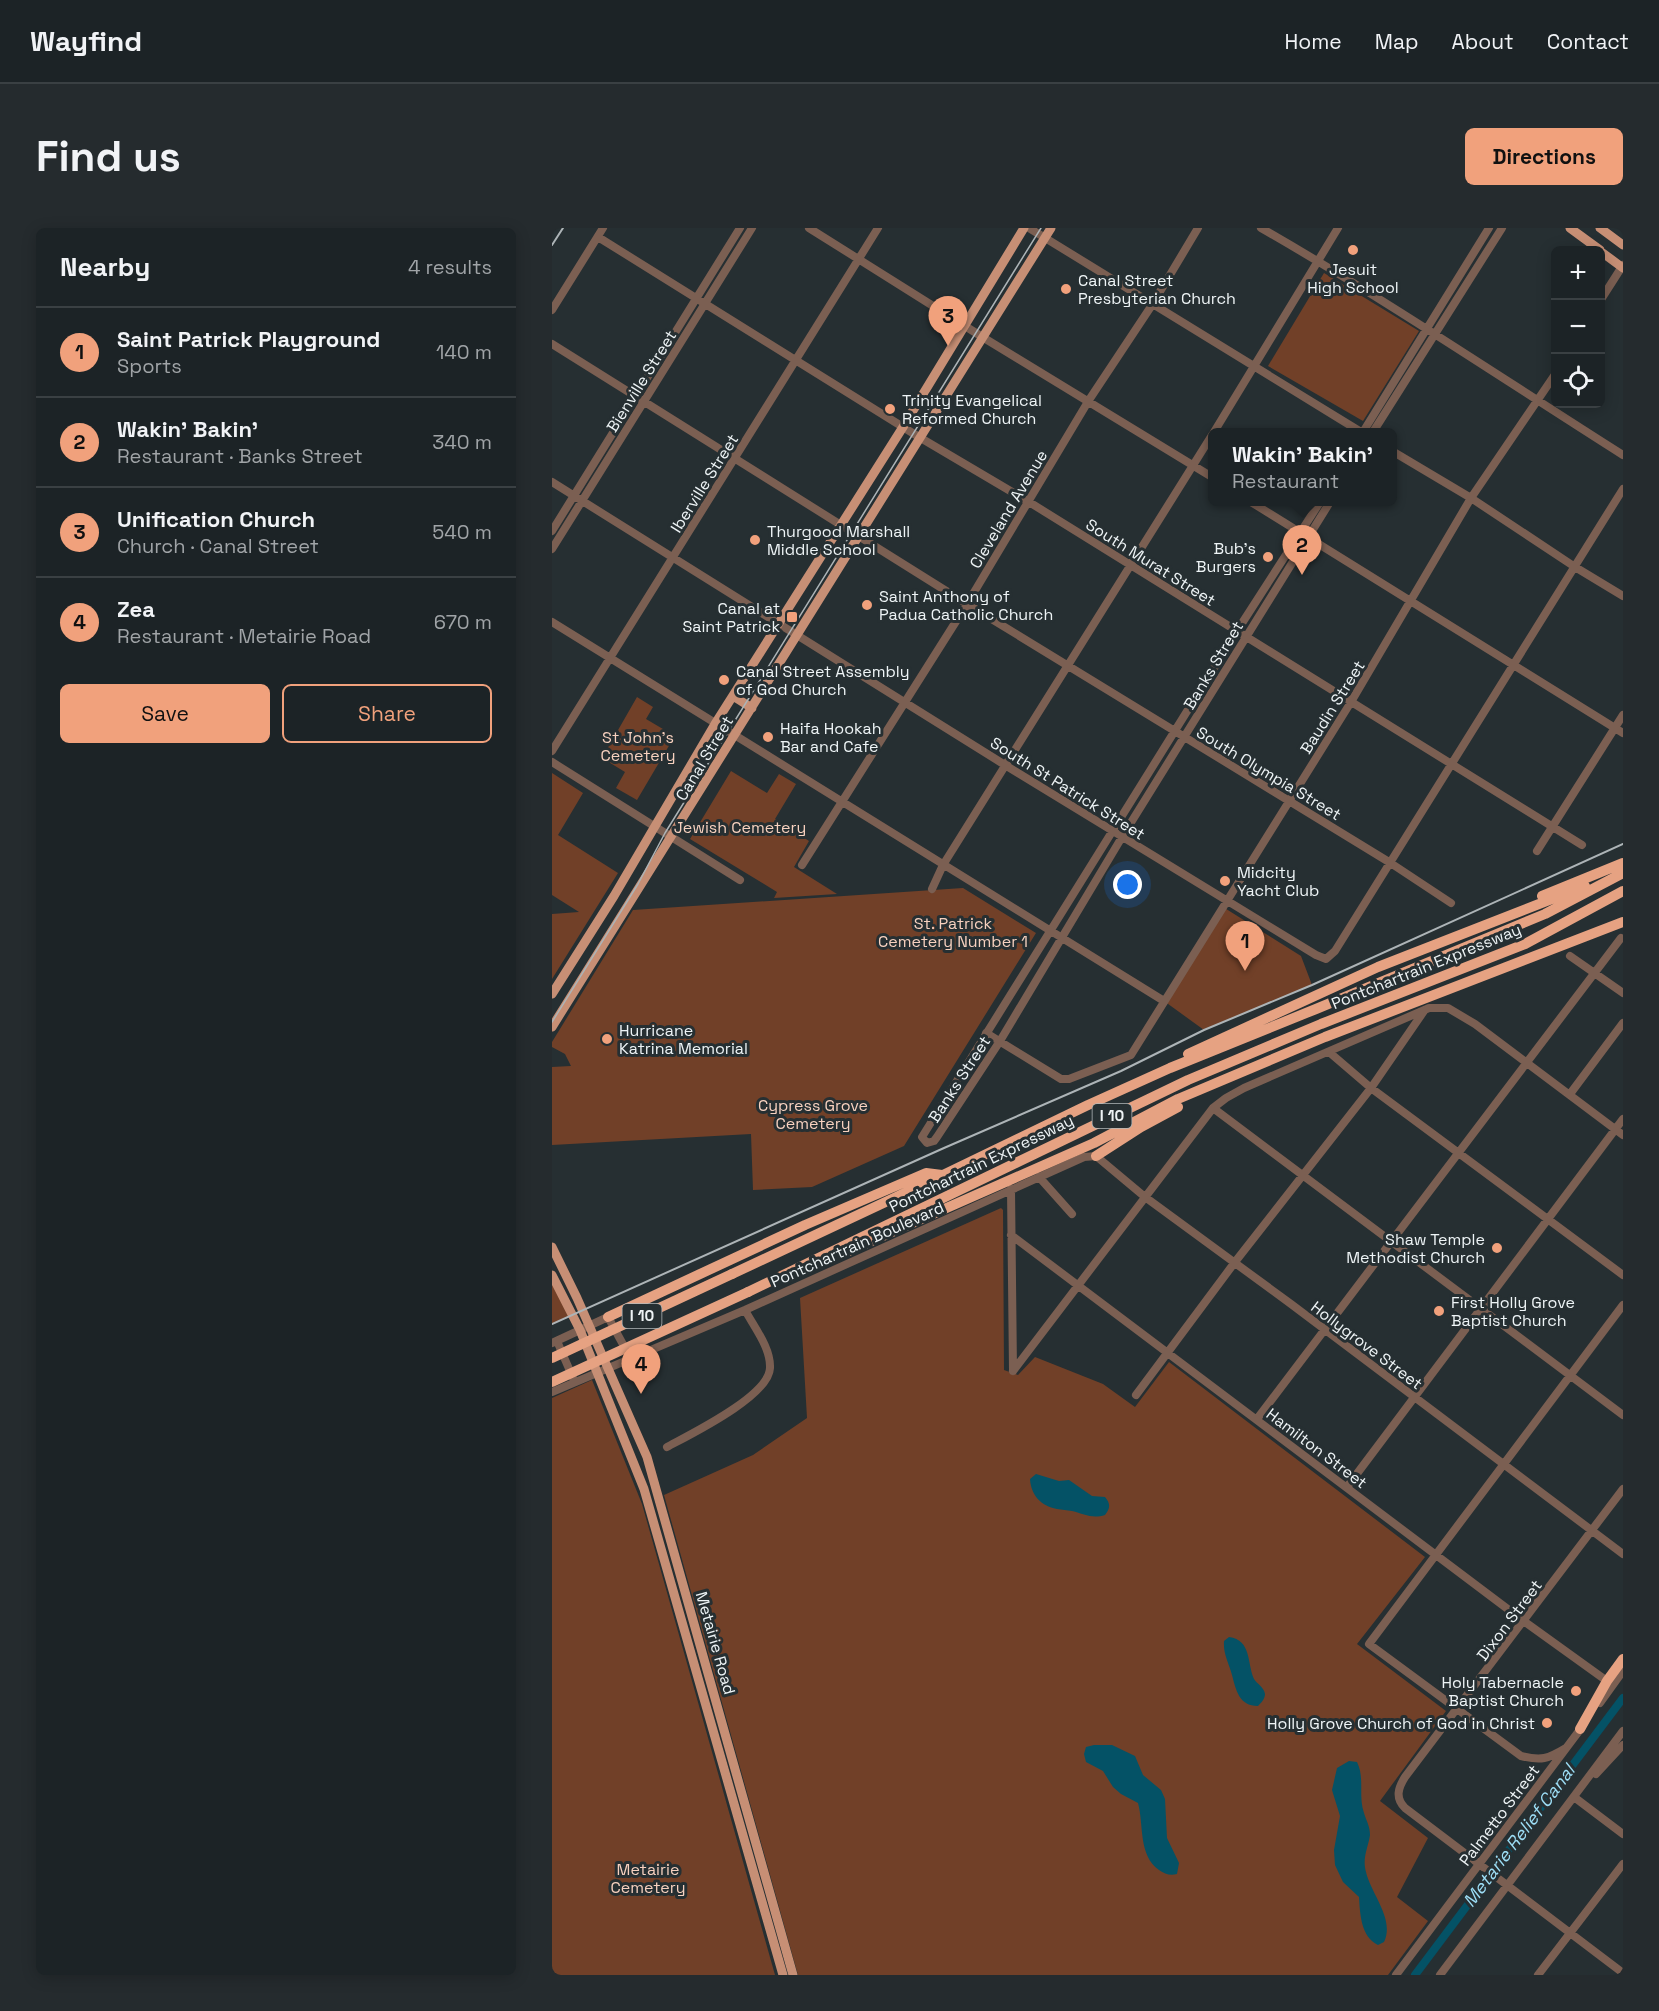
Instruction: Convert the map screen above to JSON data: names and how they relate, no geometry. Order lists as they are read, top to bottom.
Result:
{
  "streets": {
    "highway": ["Pontchartrain Expressway", "I 10"],
    "main road": ["Canal Street", "Metairie Road"],
    "street": [
      "Bienville Street",
      "Iberville Street",
      "Cleveland Avenue",
      "South Murat Street",
      "Banks Street",
      "Baudin Street",
      "South Olympia Street",
      "South St Patrick Street",
      "Pontchartrain Boulevard",
      "Hollygrove Street",
      "Hamilton Street",
      "Dixon Street",
      "Palmetto Street"
    ]
  },
  "crossings": [
    ["Bienville Street", "South Murat Street"],
    ["Bienville Street", "South Olympia Street"],
    ["Bienville Street", "South St Patrick Street"],
    ["Iberville Street", "South Murat Street"],
    ["Iberville Street", "South Olympia Street"],
    ["Iberville Street", "South St Patrick Street"],
    ["Cleveland Avenue", "South Murat Street"],
    ["Cleveland Avenue", "South Olympia Street"],
    ["Cleveland Avenue", "South St Patrick Street"],
    ["South Murat Street", "Banks Street"],
    ["South Murat Street", "Baudin Street"],
    ["South Murat Street", "Canal Street"],
    ["Banks Street", "Baudin Street"],
    ["Banks Street", "South Olympia Street"],
    ["Banks Street", "South St Patrick Street"],
    ["Baudin Street", "South Olympia Street"],
    ["Baudin Street", "South St Patrick Street"],
    ["Canal Street", "South Olympia Street"],
    ["Canal Street", "South St Patrick Street"],
    ["South Olympia Street", "South St Patrick Street"],
    ["Pontchartrain Boulevard", "Hollygrove Street"],
    ["Pontchartrain Boulevard", "Metairie Road"],
    ["Hollygrove Street", "Dixon Street"],
    ["Hamilton Street", "Dixon Street"],
    ["Dixon Street", "Palmetto Street"]
  ],
  "water": ["Metarie Relief Canal"],
  "parks": [
    "St John's Cemetery",
    "Jewish Cemetery",
    "St. Patrick Cemetery Number 1",
    "Cypress Grove Cemetery",
    "Metairie Cemetery"
  ],
  "places": {
    "other": [
      "Jesuit High School",
      "Canal Street Presbyterian Church",
      "Trinity Evangelical Reformed Church",
      "Thurgood Marshall Middle School",
      "Bub's Burgers",
      "Saint Anthony of Padua Catholic Church",
      "Canal Street Assembly of God Church",
      "Haifa Hookah Bar and Cafe",
      "Midcity Yacht Club",
      "Hurricane Katrina Memorial",
      "Shaw Temple Methodist Church",
      "First Holly Grove Baptist Church",
      "Holy Tabernacle Baptist Church",
      "Holly Grove Church of God in Christ"
    ],
    "transit": ["Canal at Saint Patrick"]
  },
  "page": {
    "header": "Wayfind",
    "nav": [
      "Home",
      "Map",
      "About",
      "Contact"
    ],
    "buttons": [
      "Directions",
      ["Save", "Share"]
    ],
    "title": "Find us",
    "heading": ["Nearby", "4 results"],
    "map_buttons": ["+", "−"],
    "pins": [
      "3",
      "2",
      "1",
      "4"
    ],
    "list": [
      {
        "mark": "1",
        "name": "Saint Patrick Playground",
        "note": "Sports",
        "value": "140 m"
      },
      {
        "mark": "2",
        "name": "Wakin' Bakin'",
        "note": "Restaurant · Banks Street",
        "value": "340 m"
      },
      {
        "mark": "3",
        "name": "Unification Church",
        "note": "Church · Canal Street",
        "value": "540 m"
      },
      {
        "mark": "4",
        "name": "Zea",
        "note": "Restaurant · Metairie Road",
        "value": "670 m"
      }
    ],
    "popup": ["Wakin' Bakin'", "Restaurant"]
  }
}
